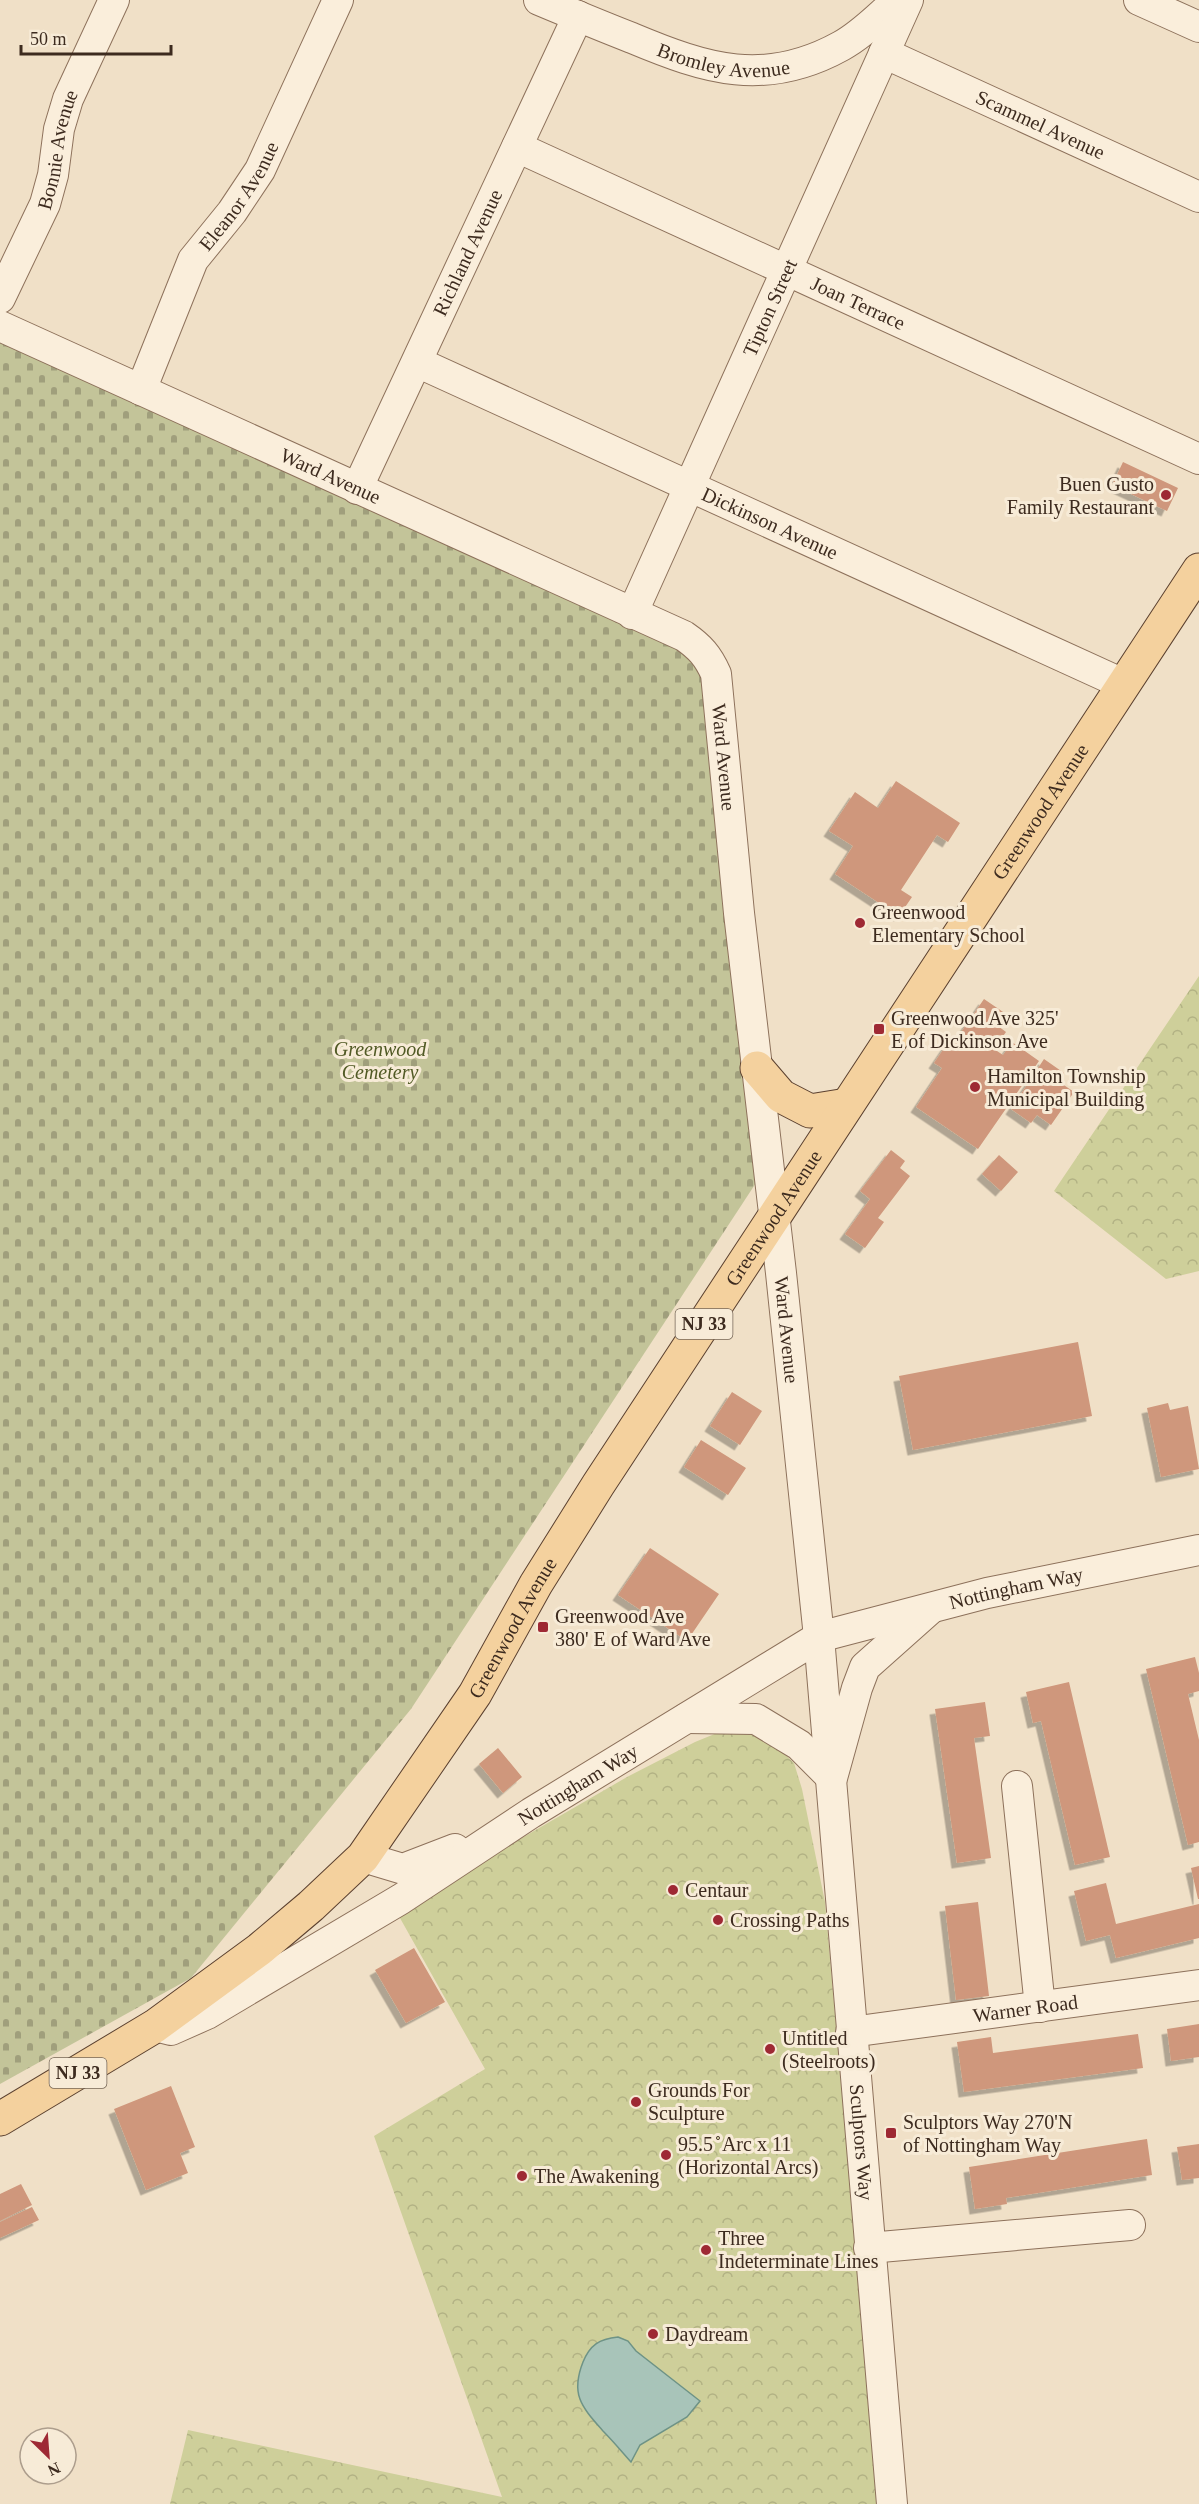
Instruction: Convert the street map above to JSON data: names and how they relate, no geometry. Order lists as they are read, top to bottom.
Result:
{
  "streets": {
    "main road": ["Greenwood Avenue", "NJ 33", "Nottingham Way"],
    "street": [
      "Bromley Avenue",
      "Scammel Avenue",
      "Bonnie Avenue",
      "Eleanor Avenue",
      "Richland Avenue",
      "Joan Terrace",
      "Tipton Street",
      "Ward Avenue",
      "Dickinson Avenue",
      "Warner Road",
      "Sculptors Way"
    ]
  },
  "crossings": [
    ["Bromley Avenue", "Richland Avenue"],
    ["Scammel Avenue", "Tipton Street"],
    ["Eleanor Avenue", "Ward Avenue"],
    ["Richland Avenue", "Joan Terrace"],
    ["Richland Avenue", "Ward Avenue"],
    ["Richland Avenue", "Dickinson Avenue"],
    ["Joan Terrace", "Tipton Street"],
    ["Tipton Street", "Ward Avenue"],
    ["Tipton Street", "Dickinson Avenue"],
    ["Ward Avenue", "Greenwood Avenue"],
    ["Ward Avenue", "Nottingham Way"],
    ["Ward Avenue", "Sculptors Way"],
    ["Dickinson Avenue", "Greenwood Avenue"],
    ["Greenwood Avenue", "Nottingham Way"],
    ["Nottingham Way", "Sculptors Way"],
    ["Warner Road", "Sculptors Way"]
  ],
  "parks": ["Greenwood Cemetery"],
  "places": {
    "other": [
      "Buen Gusto Family Restaurant",
      "Greenwood Elementary School",
      "Hamilton Township Municipal Building",
      "Centaur",
      "Crossing Paths",
      "Untitled (Steelroots)",
      "Grounds For Sculpture",
      "95.5 ̊ Arc x 11 (Horizontal Arcs)",
      "The Awakening",
      "Three Indeterminate Lines",
      "Daydream"
    ],
    "transit": ["Greenwood Ave 325' E of Dickinson Ave", "Greenwood Ave 380' E of Ward Ave", "Sculptors Way 270'N of Nottingham Way"]
  },
  "scale_bar": "50 m",
  "north": "bottom right"
}
